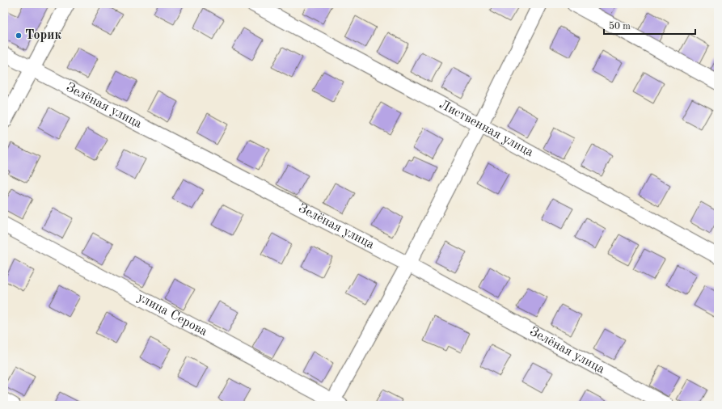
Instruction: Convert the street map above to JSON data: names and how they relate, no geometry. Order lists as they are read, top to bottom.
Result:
{
  "streets": {
    "street": ["Зелёная улица", "Лиственная улица", "улица Серова"]
  },
  "places": ["Торик"],
  "scale_bar": "50 m"
}
